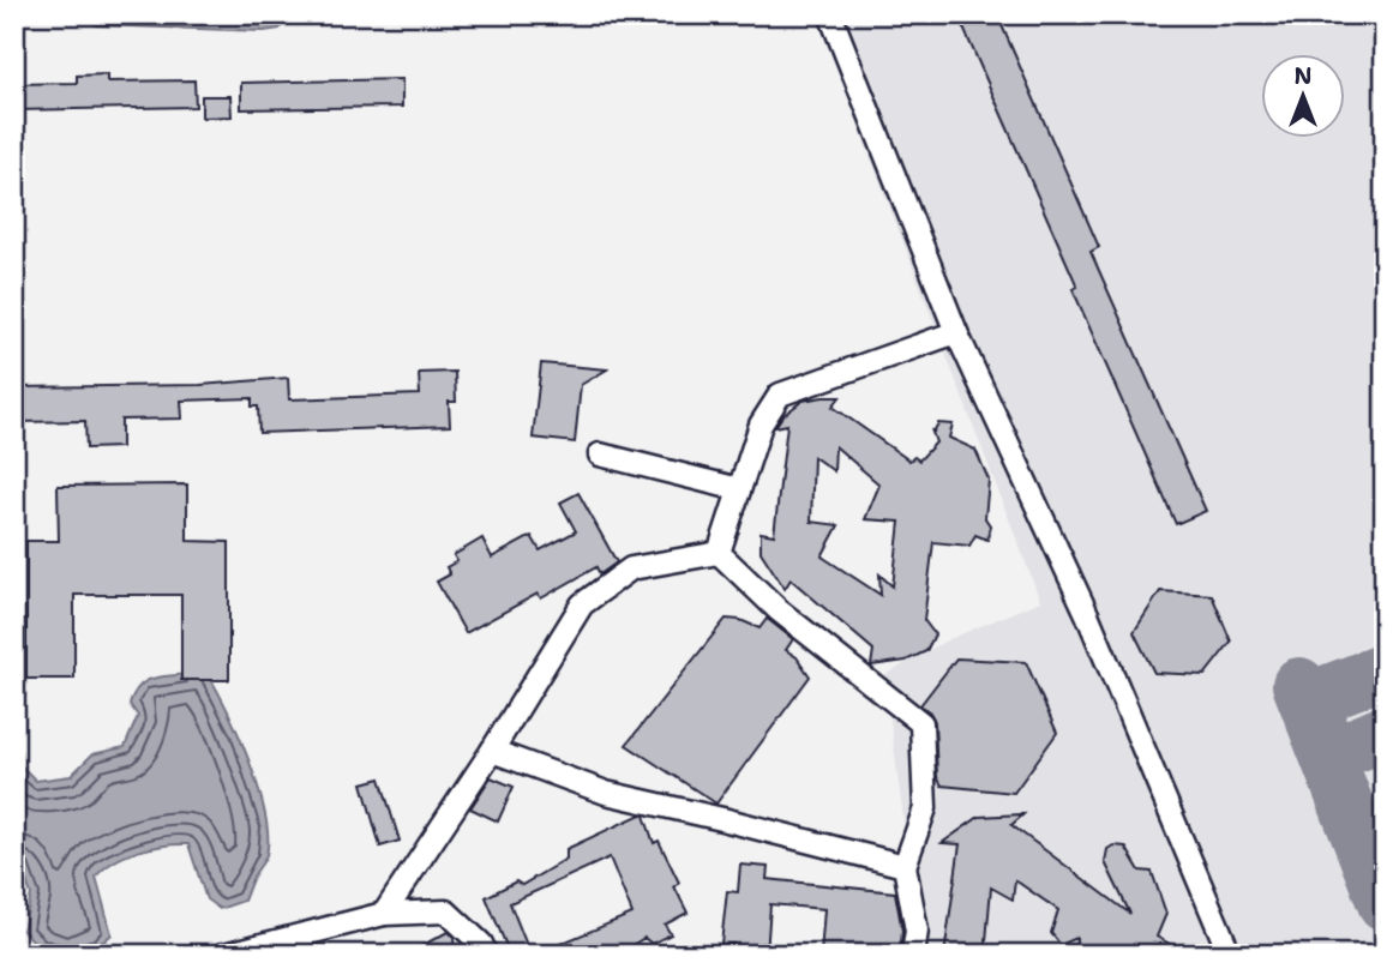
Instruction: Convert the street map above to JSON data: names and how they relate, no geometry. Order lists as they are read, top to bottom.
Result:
{
  "north": "top"
}
